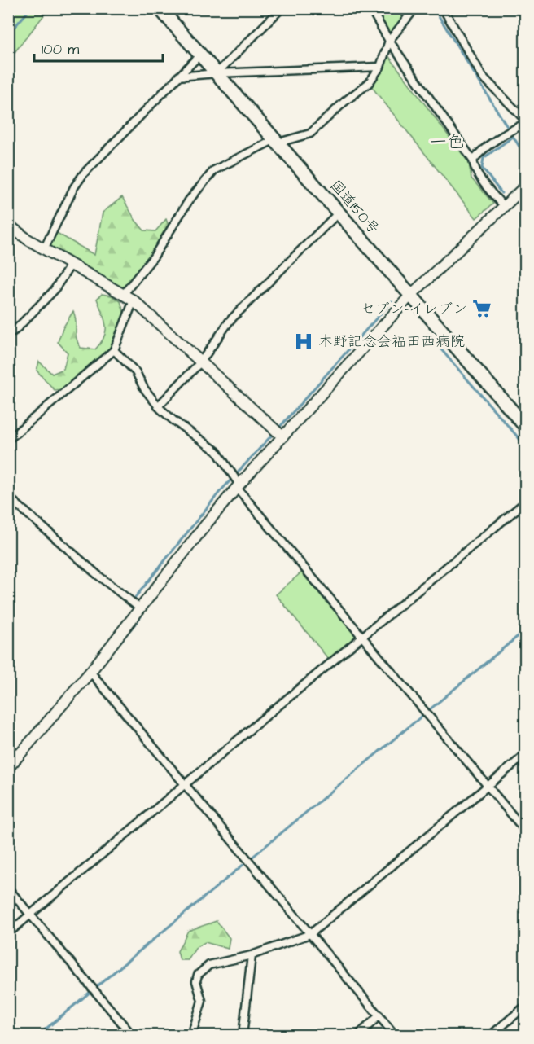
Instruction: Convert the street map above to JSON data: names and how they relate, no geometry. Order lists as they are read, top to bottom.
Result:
{
  "streets": {
    "highway": ["国道150号"]
  },
  "districts": ["一色"],
  "places": {
    "supermarket": ["セブン-イレブン"],
    "hospital": ["木野記念会福田西病院"]
  },
  "scale_bar": "100 m"
}
